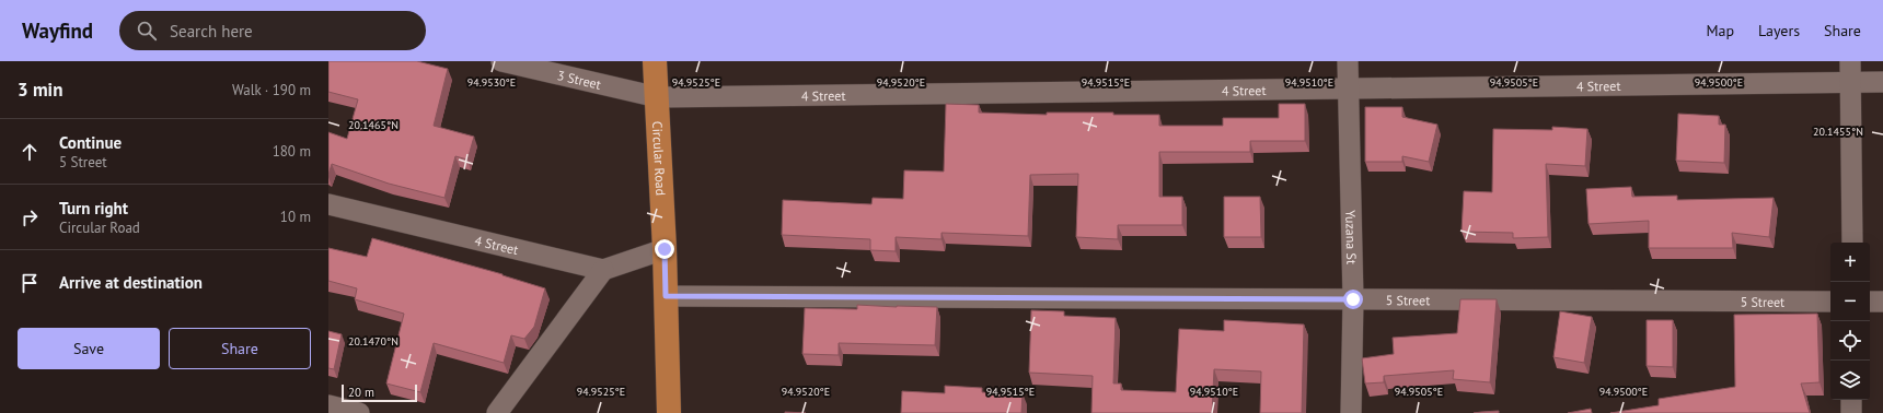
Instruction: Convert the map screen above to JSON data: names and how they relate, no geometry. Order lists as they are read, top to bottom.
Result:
{
  "streets": {
    "main road": ["Circular Road"],
    "street": [
      "3 Street",
      "4 Street",
      "Yuzana St",
      "5 Street"
    ]
  },
  "crossings": [
    ["3 Street", "4 Street"],
    ["3 Street", "Circular Road"],
    ["4 Street", "Circular Road"],
    ["4 Street", "Yuzana St"],
    ["Circular Road", "5 Street"],
    ["Yuzana St", "5 Street"]
  ],
  "scale_bar": "20 m",
  "page": {
    "header": "Wayfind",
    "search": "Search here",
    "nav": ["Map", "Layers", "Share"],
    "heading": ["3 min", "Walk · 190 m"],
    "list": [
      ["Continue", "5 Street", "180 m"],
      ["Turn right", "Circular Road", "10 m"],
      "Arrive at destination"
    ],
    "map_buttons": ["+", "−"],
    "buttons": ["Save", "Share"],
    "scale": "20 m"
  },
  "coordinates": [
    "94.9530°E",
    "94.9525°E",
    "94.9520°E",
    "94.9515°E",
    "94.9510°E",
    "94.9505°E",
    "94.9500°E",
    "20.1465°N",
    "20.1455°N",
    "20.1470°N"
  ]
}
